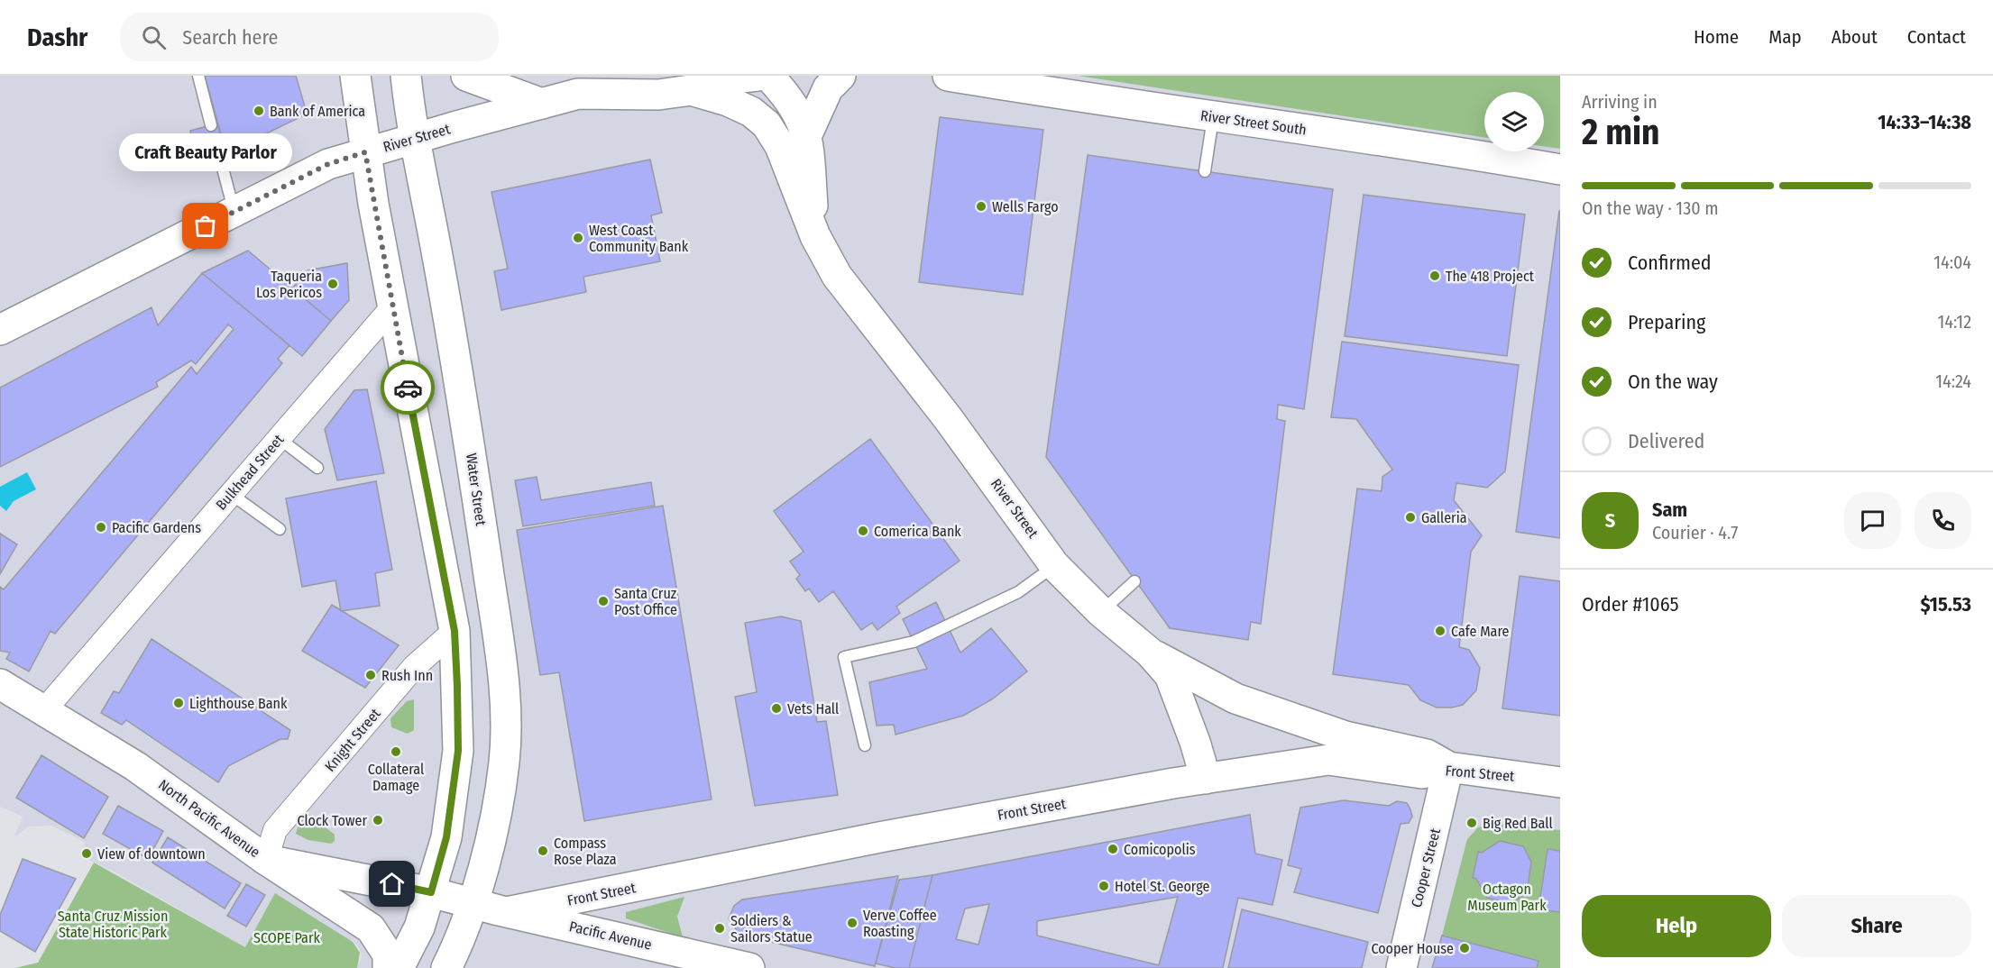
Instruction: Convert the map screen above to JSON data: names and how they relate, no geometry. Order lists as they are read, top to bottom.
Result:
{
  "streets": {
    "main road": [
      "River Street South",
      "River Street",
      "Water Street",
      "Front Street",
      "North Pacific Avenue",
      "Cooper Street",
      "Pacific Avenue"
    ],
    "street": ["Bulkhead Street", "Knight Street"]
  },
  "crossings": [
    ["River Street", "Water Street"],
    ["River Street", "Front Street"],
    ["Bulkhead Street", "North Pacific Avenue"],
    ["Water Street", "North Pacific Avenue"],
    ["Water Street", "Pacific Avenue"],
    ["Knight Street", "North Pacific Avenue"],
    ["Front Street", "Cooper Street"],
    ["Front Street", "Pacific Avenue"],
    ["North Pacific Avenue", "Pacific Avenue"]
  ],
  "parks": ["Octagon Museum Park", "Santa Cruz Mission State Historic Park", "SCOPE Park"],
  "places": [
    "Bank of America",
    "Wells Fargo",
    "Craft Beauty Parlor",
    "West Coast Community Bank",
    "The 418 Project",
    "Taqueria Los Pericos",
    "Galleria",
    "Pacific Gardens",
    "Comerica Bank",
    "Santa Cruz Post Office",
    "Cafe Mare",
    "Rush Inn",
    "Lighthouse Bank",
    "Vets Hall",
    "Collateral Damage",
    "Clock Tower",
    "Big Red Ball",
    "Comicopolis",
    "Compass Rose Plaza",
    "View of downtown",
    "Hotel St. George",
    "Verve Coffee Roasting",
    "Soldiers & Sailors Statue",
    "Cooper House"
  ],
  "page": {
    "header": "Dashr",
    "search": "Search here",
    "nav": [
      "Home",
      "Map",
      "About",
      "Contact"
    ],
    "heading": ["2 min", "Arriving in", "14:33–14:38"],
    "panel": [
      "Sam",
      "Courier · 4.7",
      "Order #1065",
      "$15.53"
    ],
    "bubble": "Craft Beauty Parlor",
    "bar": "On the way · 130 m",
    "list": [
      ["Confirmed", "14:04"],
      ["Preparing", "14:12"],
      ["On the way", "14:24"],
      "Delivered"
    ],
    "round": "S",
    "buttons": ["Help", "Share"]
  }
}
